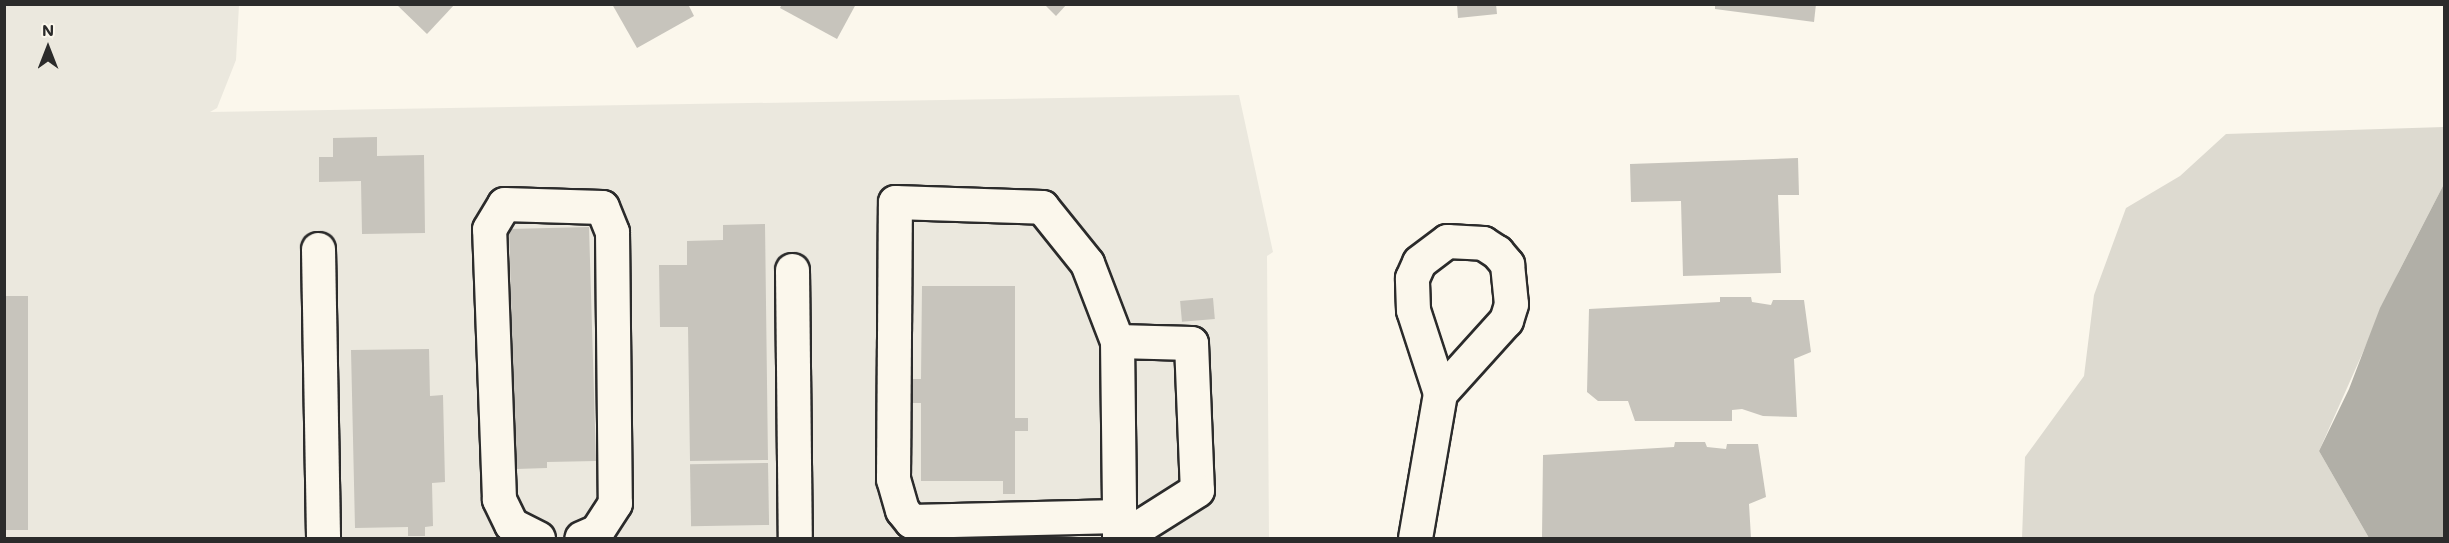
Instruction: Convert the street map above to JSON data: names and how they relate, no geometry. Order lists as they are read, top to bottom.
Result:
{
  "north": "top"
}
